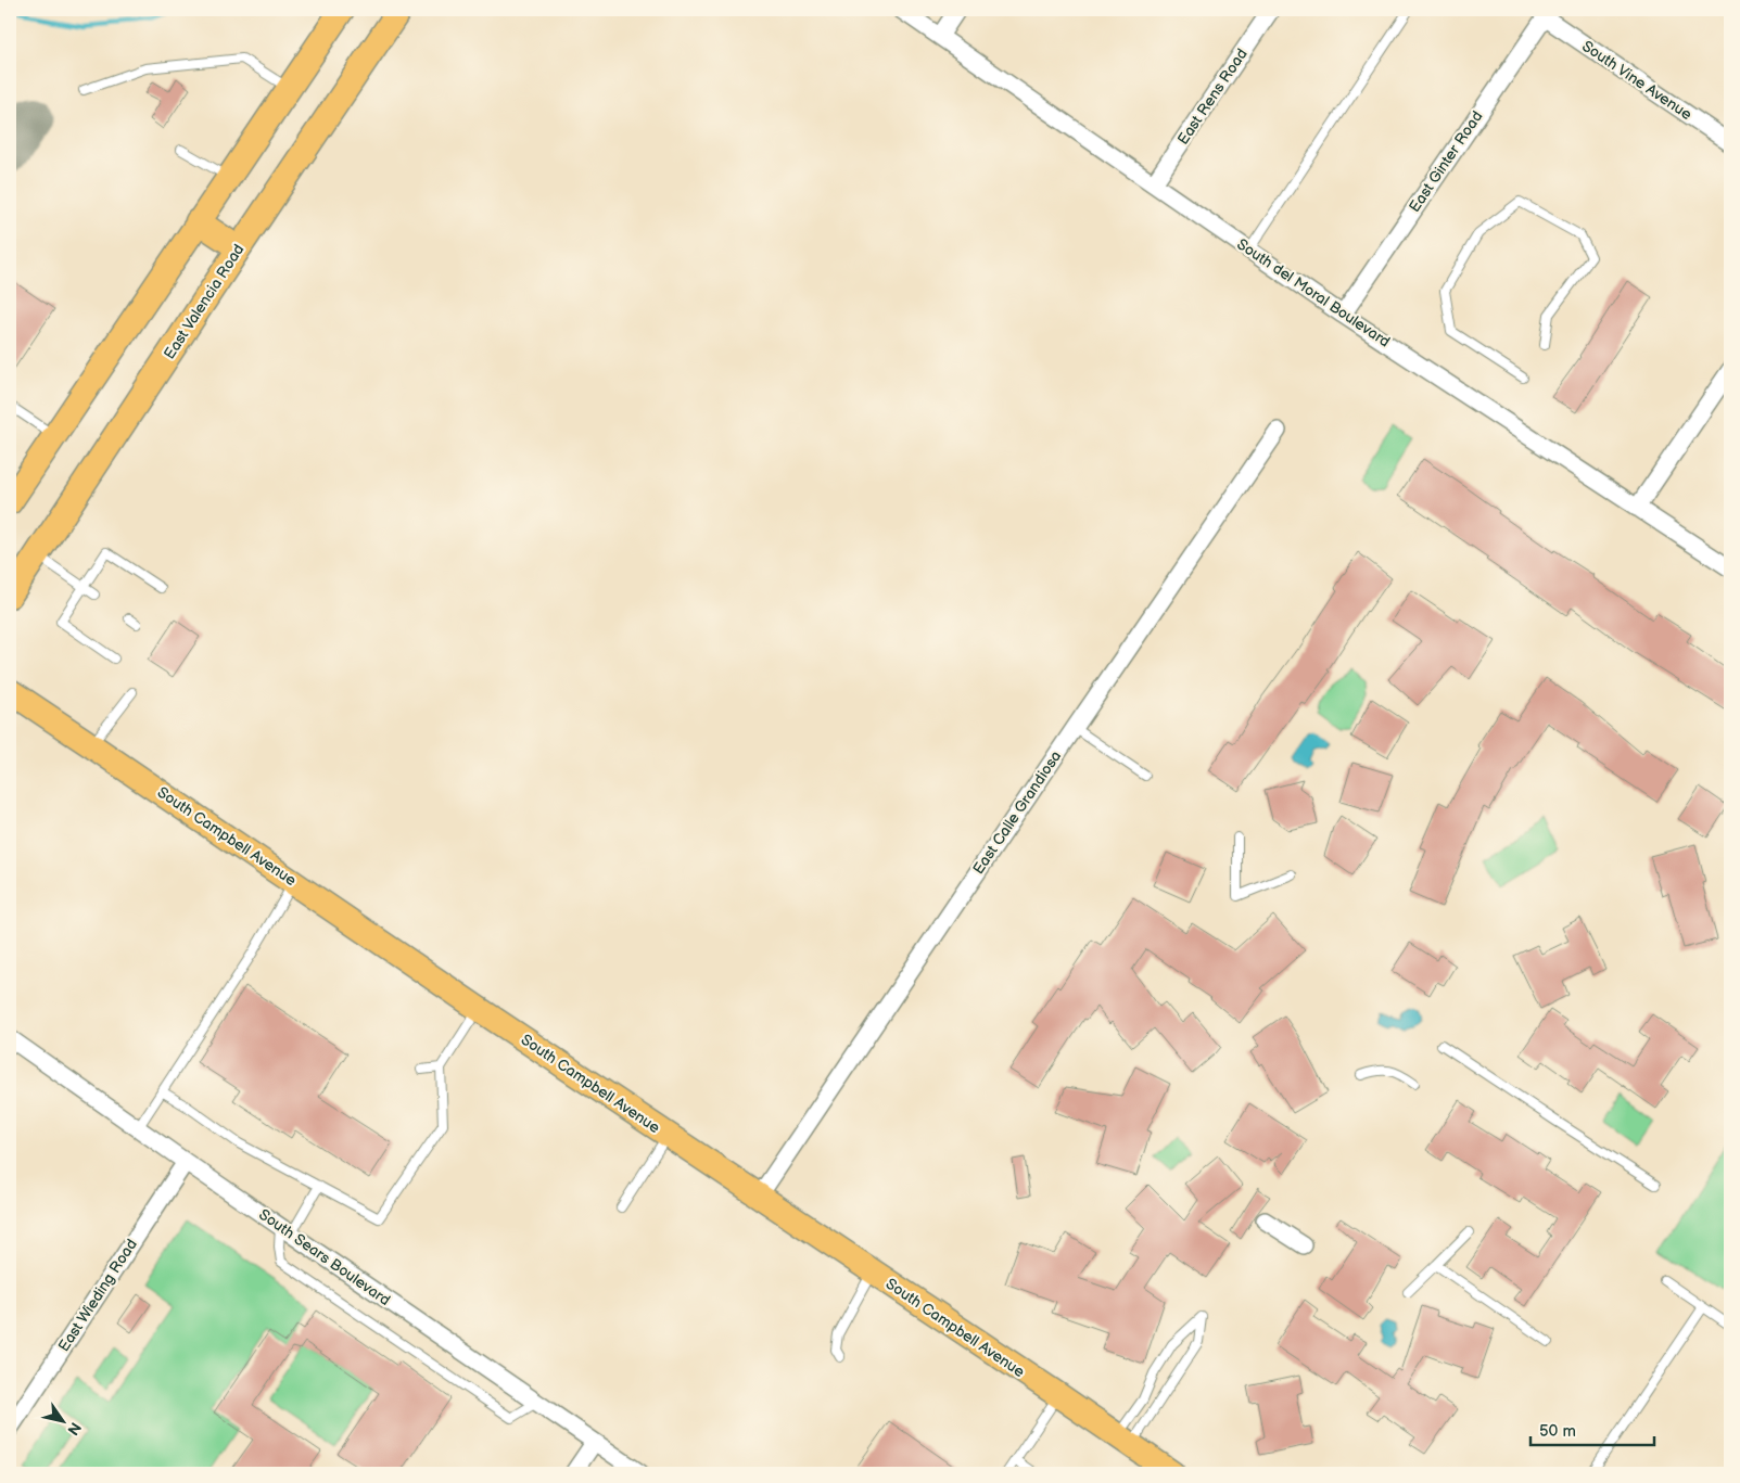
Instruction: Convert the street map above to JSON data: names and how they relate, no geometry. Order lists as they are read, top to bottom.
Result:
{
  "streets": {
    "main road": ["East Valencia Road", "South Campbell Avenue"],
    "street": [
      "South Vine Avenue",
      "East Rens Road",
      "East Ginter Road",
      "South del Moral Boulevard",
      "East Calle Grandiosa",
      "South Sears Boulevard",
      "East Wieding Road"
    ]
  },
  "crossings": [
    ["South Vine Avenue", "East Ginter Road"],
    ["East Rens Road", "South del Moral Boulevard"],
    ["East Ginter Road", "South del Moral Boulevard"],
    ["East Calle Grandiosa", "South Campbell Avenue"],
    ["South Sears Boulevard", "East Wieding Road"]
  ],
  "scale_bar": "50 m",
  "north": "bottom right"
}
